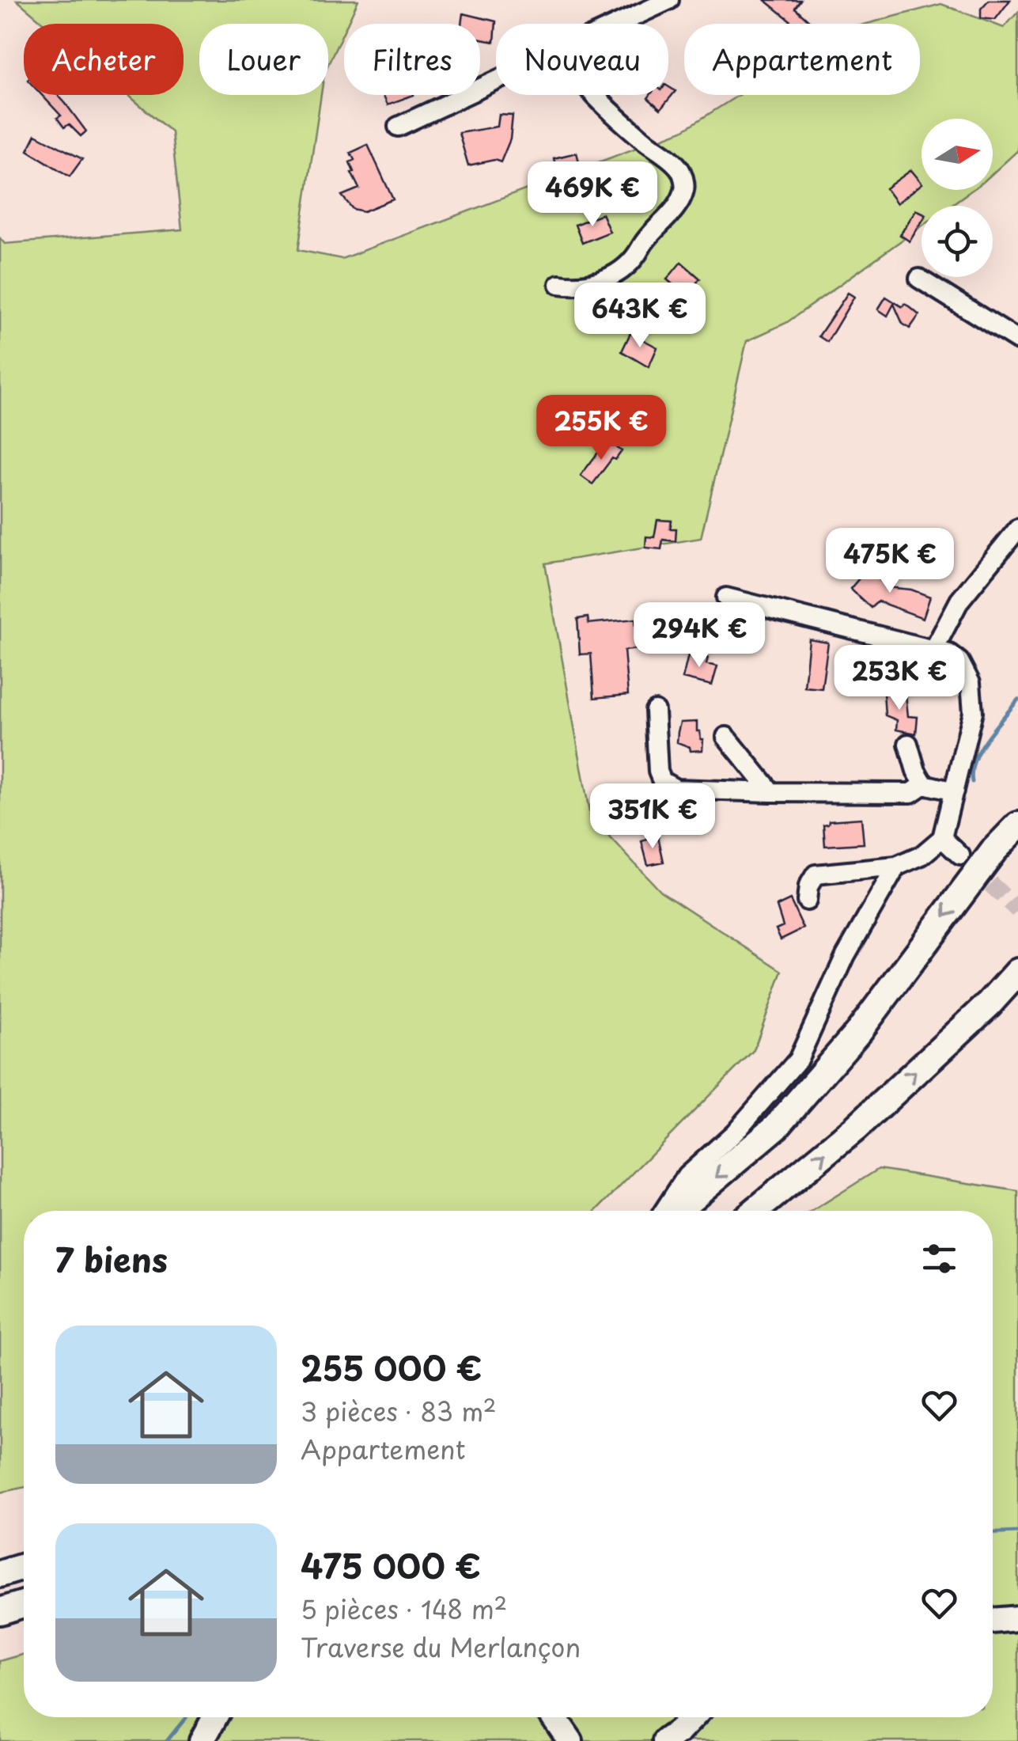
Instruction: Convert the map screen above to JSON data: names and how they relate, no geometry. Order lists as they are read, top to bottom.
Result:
{
  "north": "right",
  "page": {
    "chip": [
      "Acheter",
      "Louer",
      "Filtres",
      "Nouveau",
      "Appartement"
    ],
    "price": [
      "469K €",
      "643K €",
      "255K €",
      "475K €",
      "294K €",
      "253K €",
      "351K €"
    ],
    "heading": "7 biens",
    "list": [
      {
        "name": "255 000 €",
        "note": "3 pièces · 83 m² · Appartement"
      },
      {
        "name": "475 000 €",
        "note": "5 pièces · 148 m² · Traverse du Merlançon"
      }
    ]
  }
}
